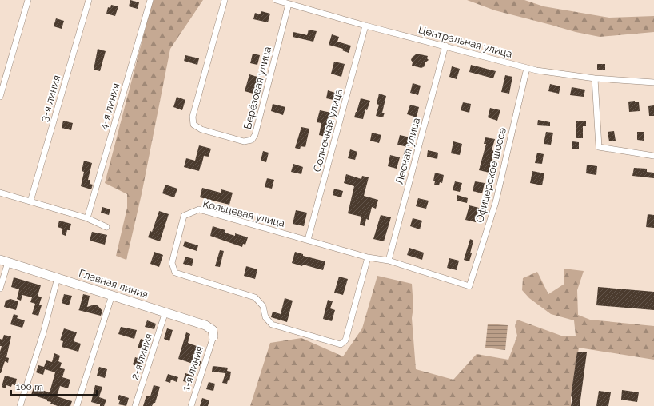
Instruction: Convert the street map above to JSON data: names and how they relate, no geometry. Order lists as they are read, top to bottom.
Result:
{
  "streets": {
    "street": [
      "Центральная улица",
      "Берёзовая улица",
      "3-я линия",
      "4-я линия",
      "Солнечная улица",
      "Лесная улица",
      "Офицерское шоссе",
      "Кольцевая улица",
      "Главная линия",
      "2-я линия",
      "1-я линия"
    ]
  },
  "crossings": [
    ["Центральная улица", "Берёзовая улица"],
    ["Центральная улица", "Солнечная улица"],
    ["Центральная улица", "Лесная улица"],
    ["Центральная улица", "Офицерское шоссе"],
    ["Солнечная улица", "Кольцевая улица"],
    ["Лесная улица", "Кольцевая улица"],
    ["Офицерское шоссе", "Кольцевая улица"],
    ["Главная линия", "2-я линия"],
    ["Главная линия", "1-я линия"]
  ],
  "scale_bar": "100 m"
}
